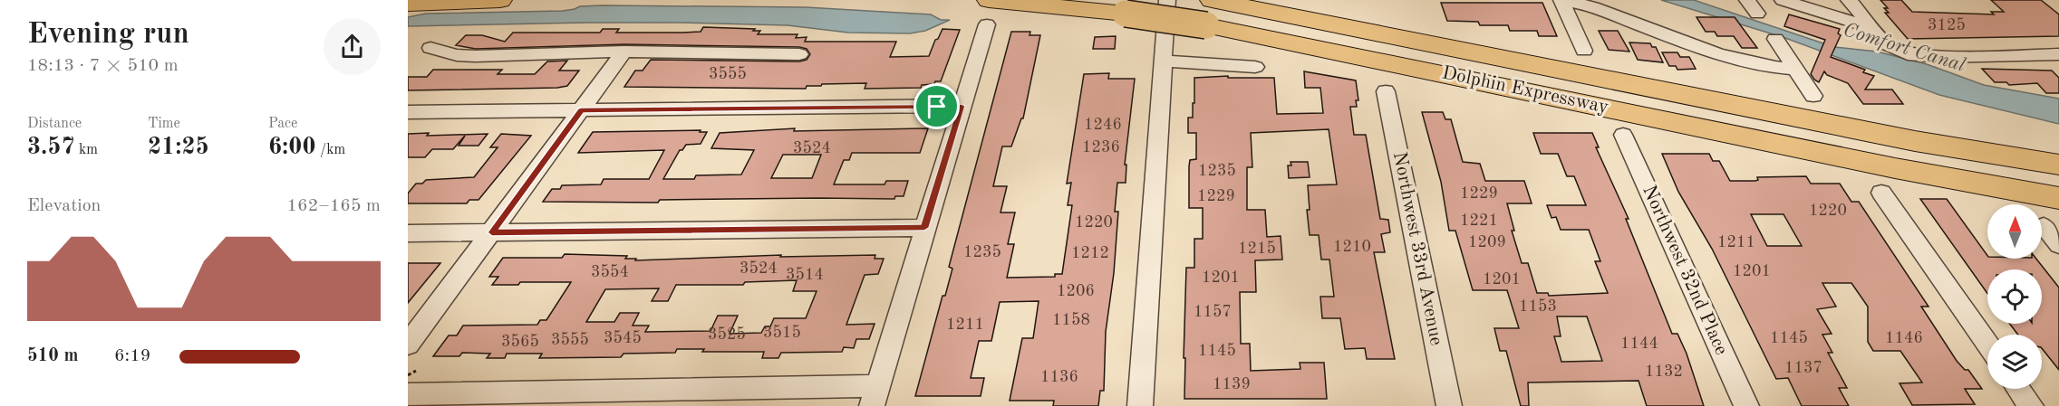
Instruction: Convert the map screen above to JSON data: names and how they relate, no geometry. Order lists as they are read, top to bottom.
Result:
{
  "streets": {
    "highway": ["Dolphin Expressway"],
    "street": ["Northwest 33rd Avenue", "Northwest 32nd Place"]
  },
  "water": ["Comfort Canal"],
  "house_numbers": [
    "3125",
    "3555",
    "1246",
    "1236",
    "3524",
    "1235",
    "1229",
    "1229",
    "1220",
    "1221",
    "1220",
    "1209",
    "1211",
    "1210",
    "1215",
    "1235",
    "1212",
    "3524",
    "1201",
    "3554",
    "3514",
    "1201",
    "1201",
    "1206",
    "1153",
    "1157",
    "1158",
    "1211",
    "3515",
    "3525",
    "3545",
    "1145",
    "1146",
    "3555",
    "3565",
    "1144",
    "1145",
    "1137",
    "1132",
    "1136",
    "1139"
  ],
  "north": "top",
  "page": {
    "heading": ["Evening run", "18:13 · 7 × 510 m"],
    "stats": [
      ["Distance", "3.57 km"],
      ["Time", "21:25"],
      ["Pace", "6:00 /km"]
    ],
    "chart": ["Elevation", "162–165 m"],
    "list": [
      {
        "name": "510 m",
        "note": "6:19"
      }
    ]
  }
}
